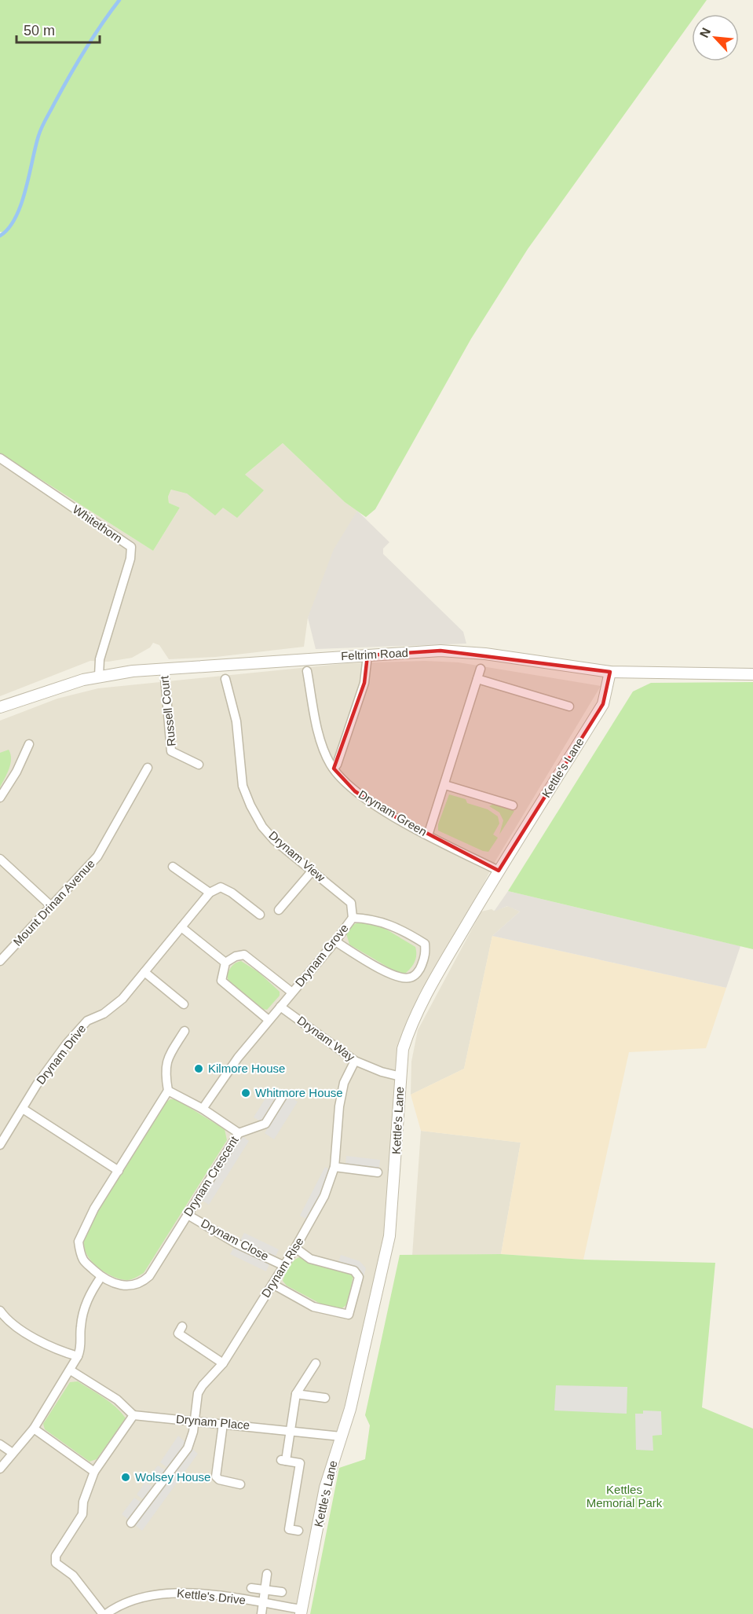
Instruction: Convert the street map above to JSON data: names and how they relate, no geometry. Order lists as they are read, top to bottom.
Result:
{
  "streets": {
    "street": [
      "Whitethorn",
      "Feltrim Road",
      "Russell Court",
      "Kettle's Lane",
      "Drynam Green",
      "Drynam View",
      "Mount Drinan Avenue",
      "Drynam Grove",
      "Drynam Way",
      "Drynam Drive",
      "Drynam Crescent",
      "Drynam Close",
      "Drynam Rise",
      "Drynam Place",
      "Kettle's Drive"
    ]
  },
  "crossings": [
    ["Whitethorn", "Feltrim Road"],
    ["Feltrim Road", "Russell Court"],
    ["Feltrim Road", "Kettle's Lane"],
    ["Kettle's Lane", "Drynam Green"],
    ["Kettle's Lane", "Drynam Way"],
    ["Kettle's Lane", "Drynam Place"],
    ["Kettle's Lane", "Kettle's Drive"],
    ["Drynam View", "Drynam Grove"],
    ["Drynam Grove", "Drynam Way"],
    ["Drynam Grove", "Drynam Crescent"],
    ["Drynam Way", "Drynam Rise"],
    ["Drynam Crescent", "Drynam Close"],
    ["Drynam Close", "Drynam Rise"],
    ["Drynam Rise", "Drynam Place"]
  ],
  "parks": ["Kettles Memorial Park"],
  "places": ["Kilmore House", "Whitmore House", "Wolsey House"],
  "scale_bar": "50 m",
  "north": "top left"
}
